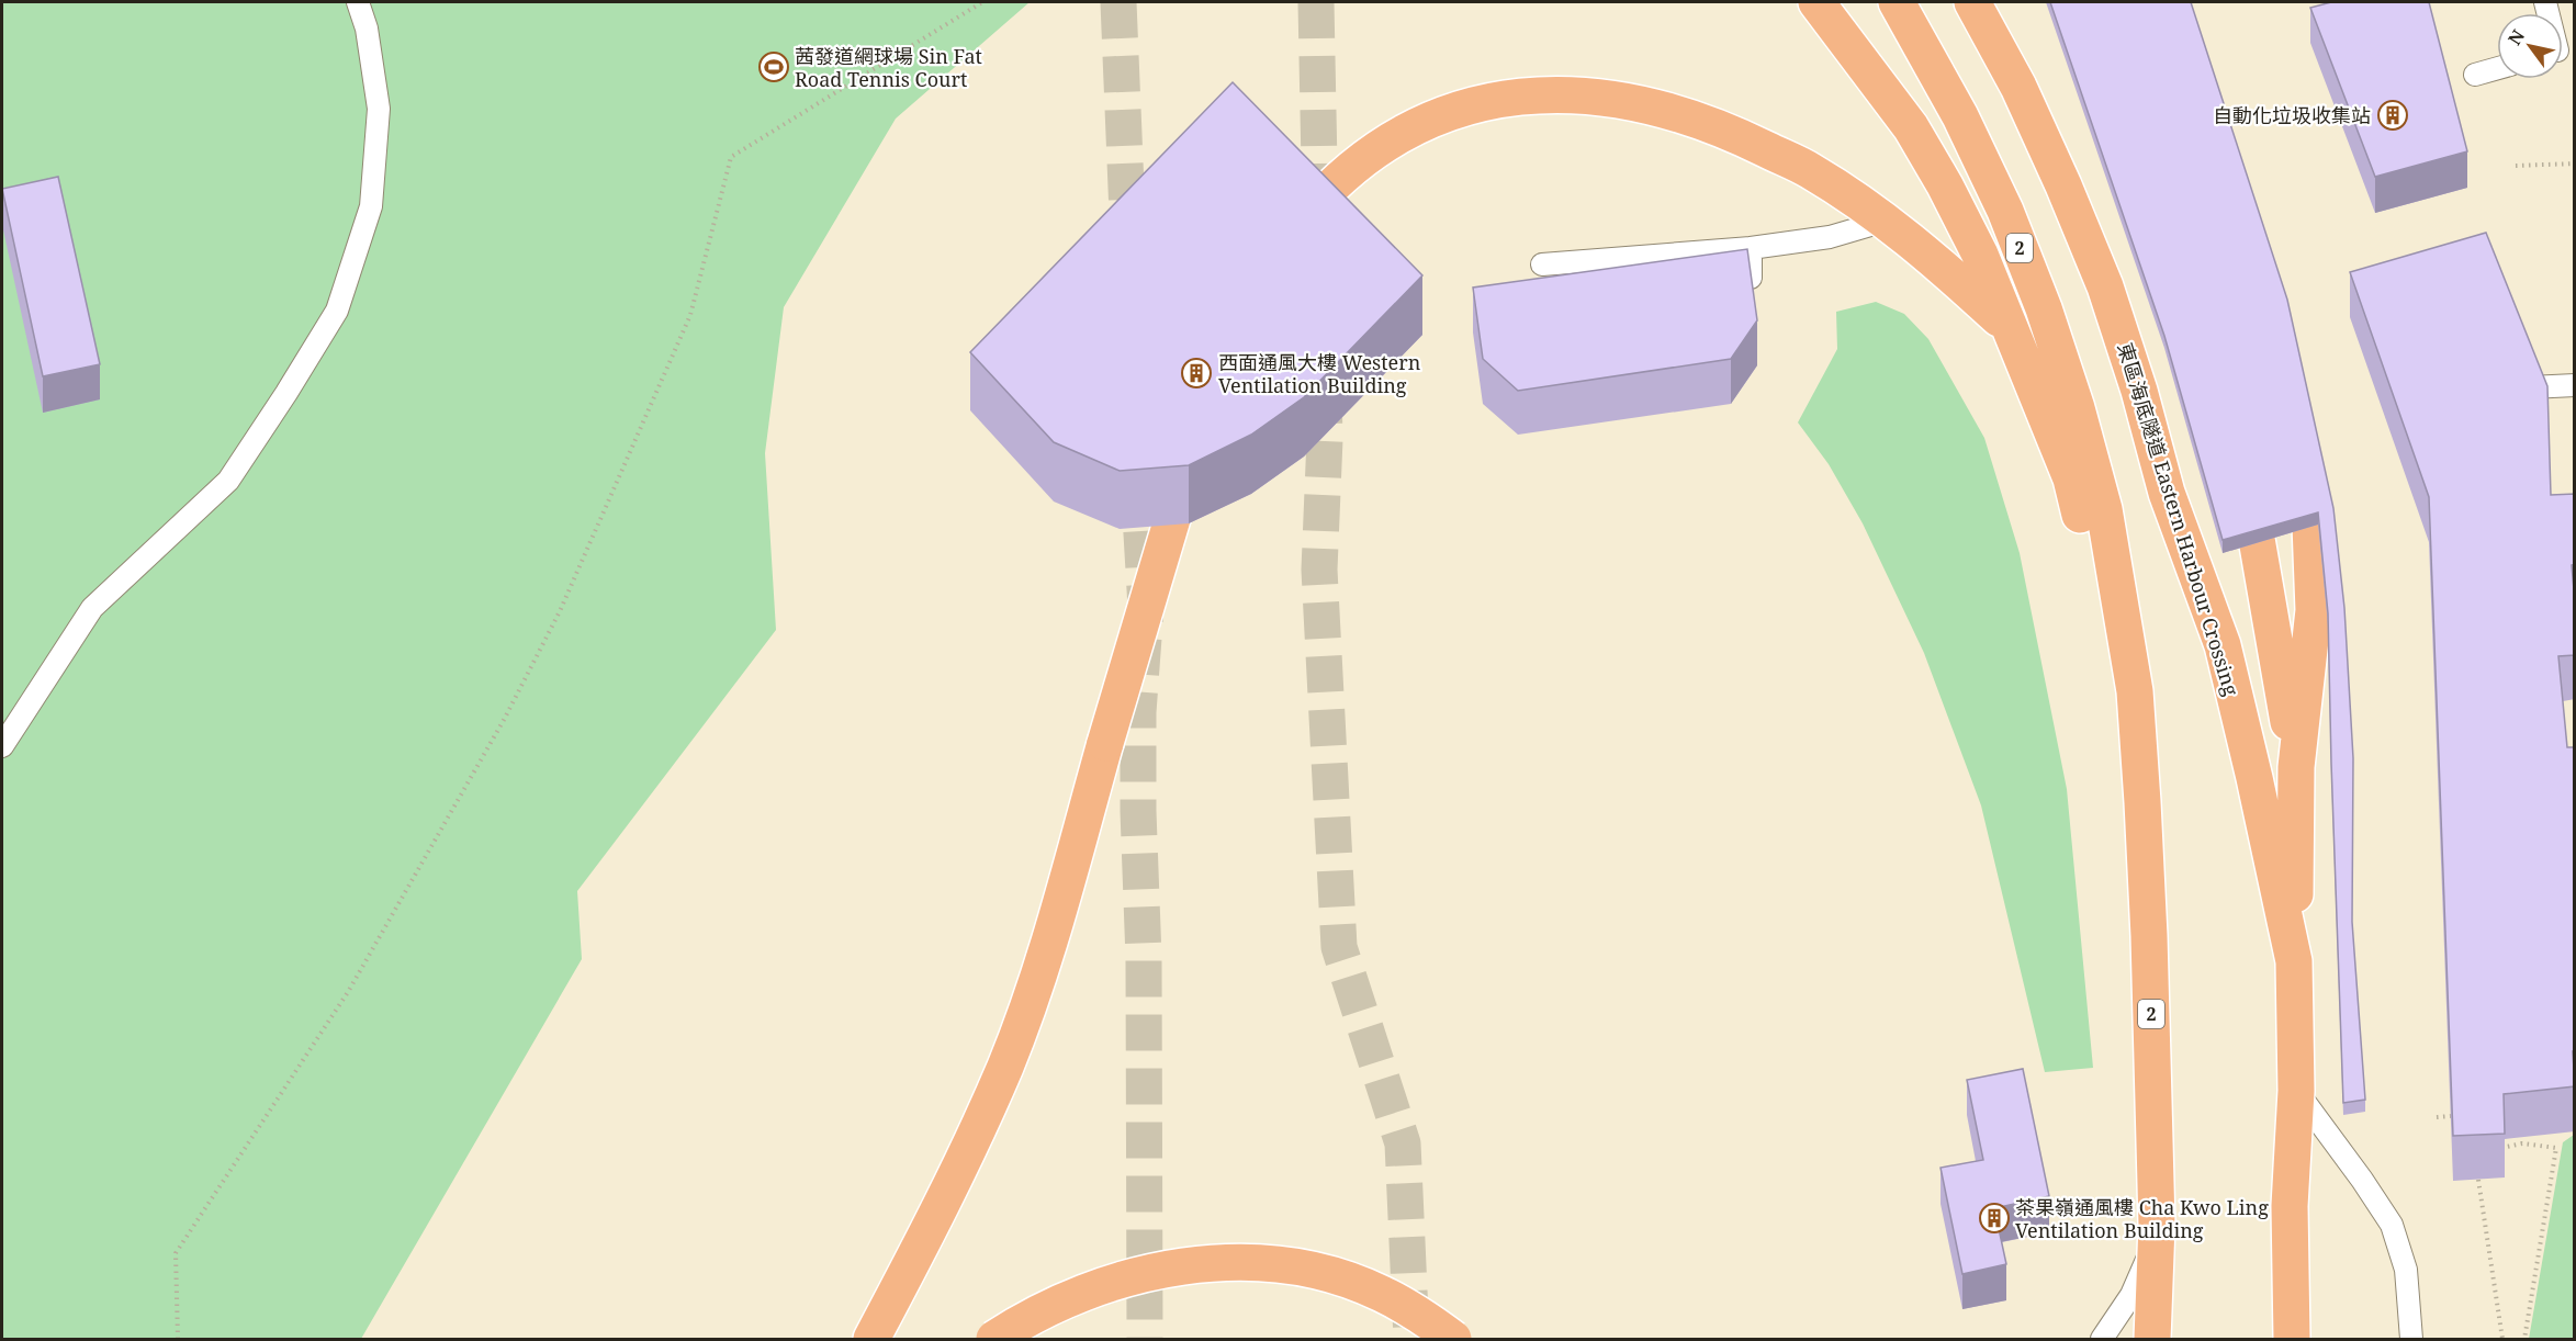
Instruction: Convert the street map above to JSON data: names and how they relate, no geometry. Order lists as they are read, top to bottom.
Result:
{
  "streets": {
    "highway": ["2", "東區海底隧道 Eastern Harbour Crossing"]
  },
  "places": {
    "sports": ["茜發道網球場 Sin Fat Road Tennis Court"],
    "building": ["自動化垃圾收集站", "西面通風大樓 Western Ventilation Building", "茶果嶺通風樓 Cha Kwo Ling Ventilation Building"]
  },
  "north": "top left"
}
